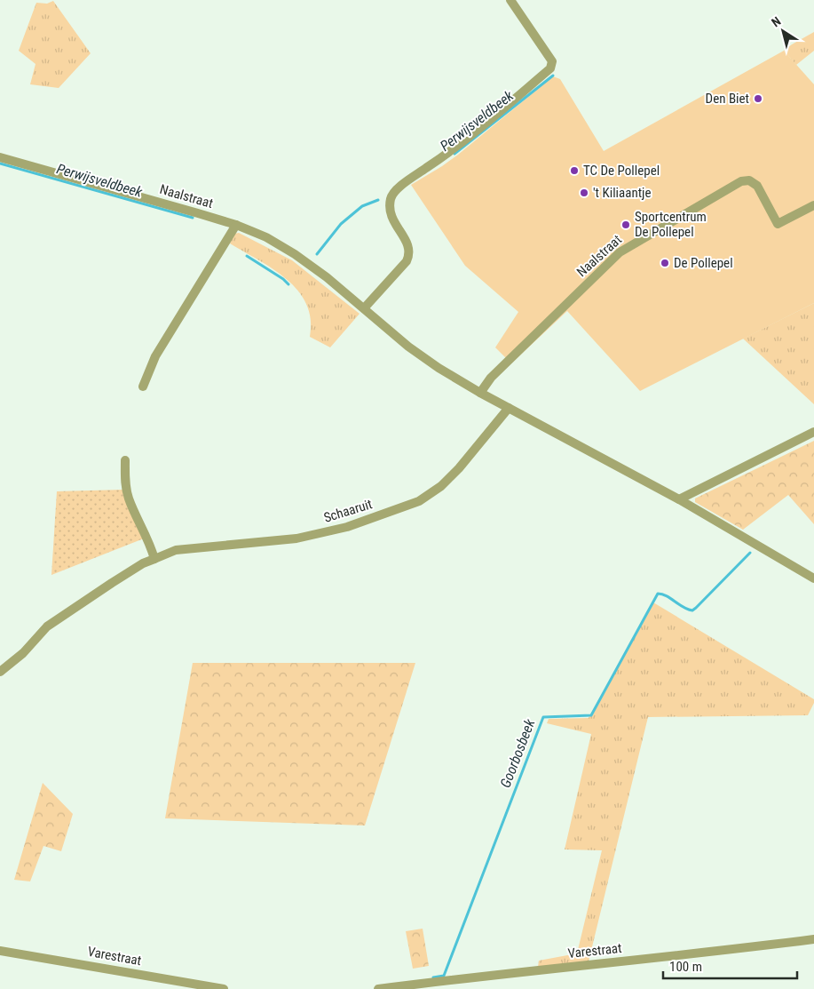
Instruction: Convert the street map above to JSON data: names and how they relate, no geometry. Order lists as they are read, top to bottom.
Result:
{
  "streets": {
    "street": ["Naalstraat", "Schaaruit", "Varestraat"]
  },
  "crossings": [
    ["Naalstraat", "Schaaruit"]
  ],
  "water": ["Perwijsveldbeek", "Goorbosbeek"],
  "places": [
    "Den Biet",
    "TC De Pollepel",
    "'t Kiliaantje",
    "Sportcentrum De Pollepel",
    "De Pollepel"
  ],
  "scale_bar": "100 m",
  "north": "top left"
}
